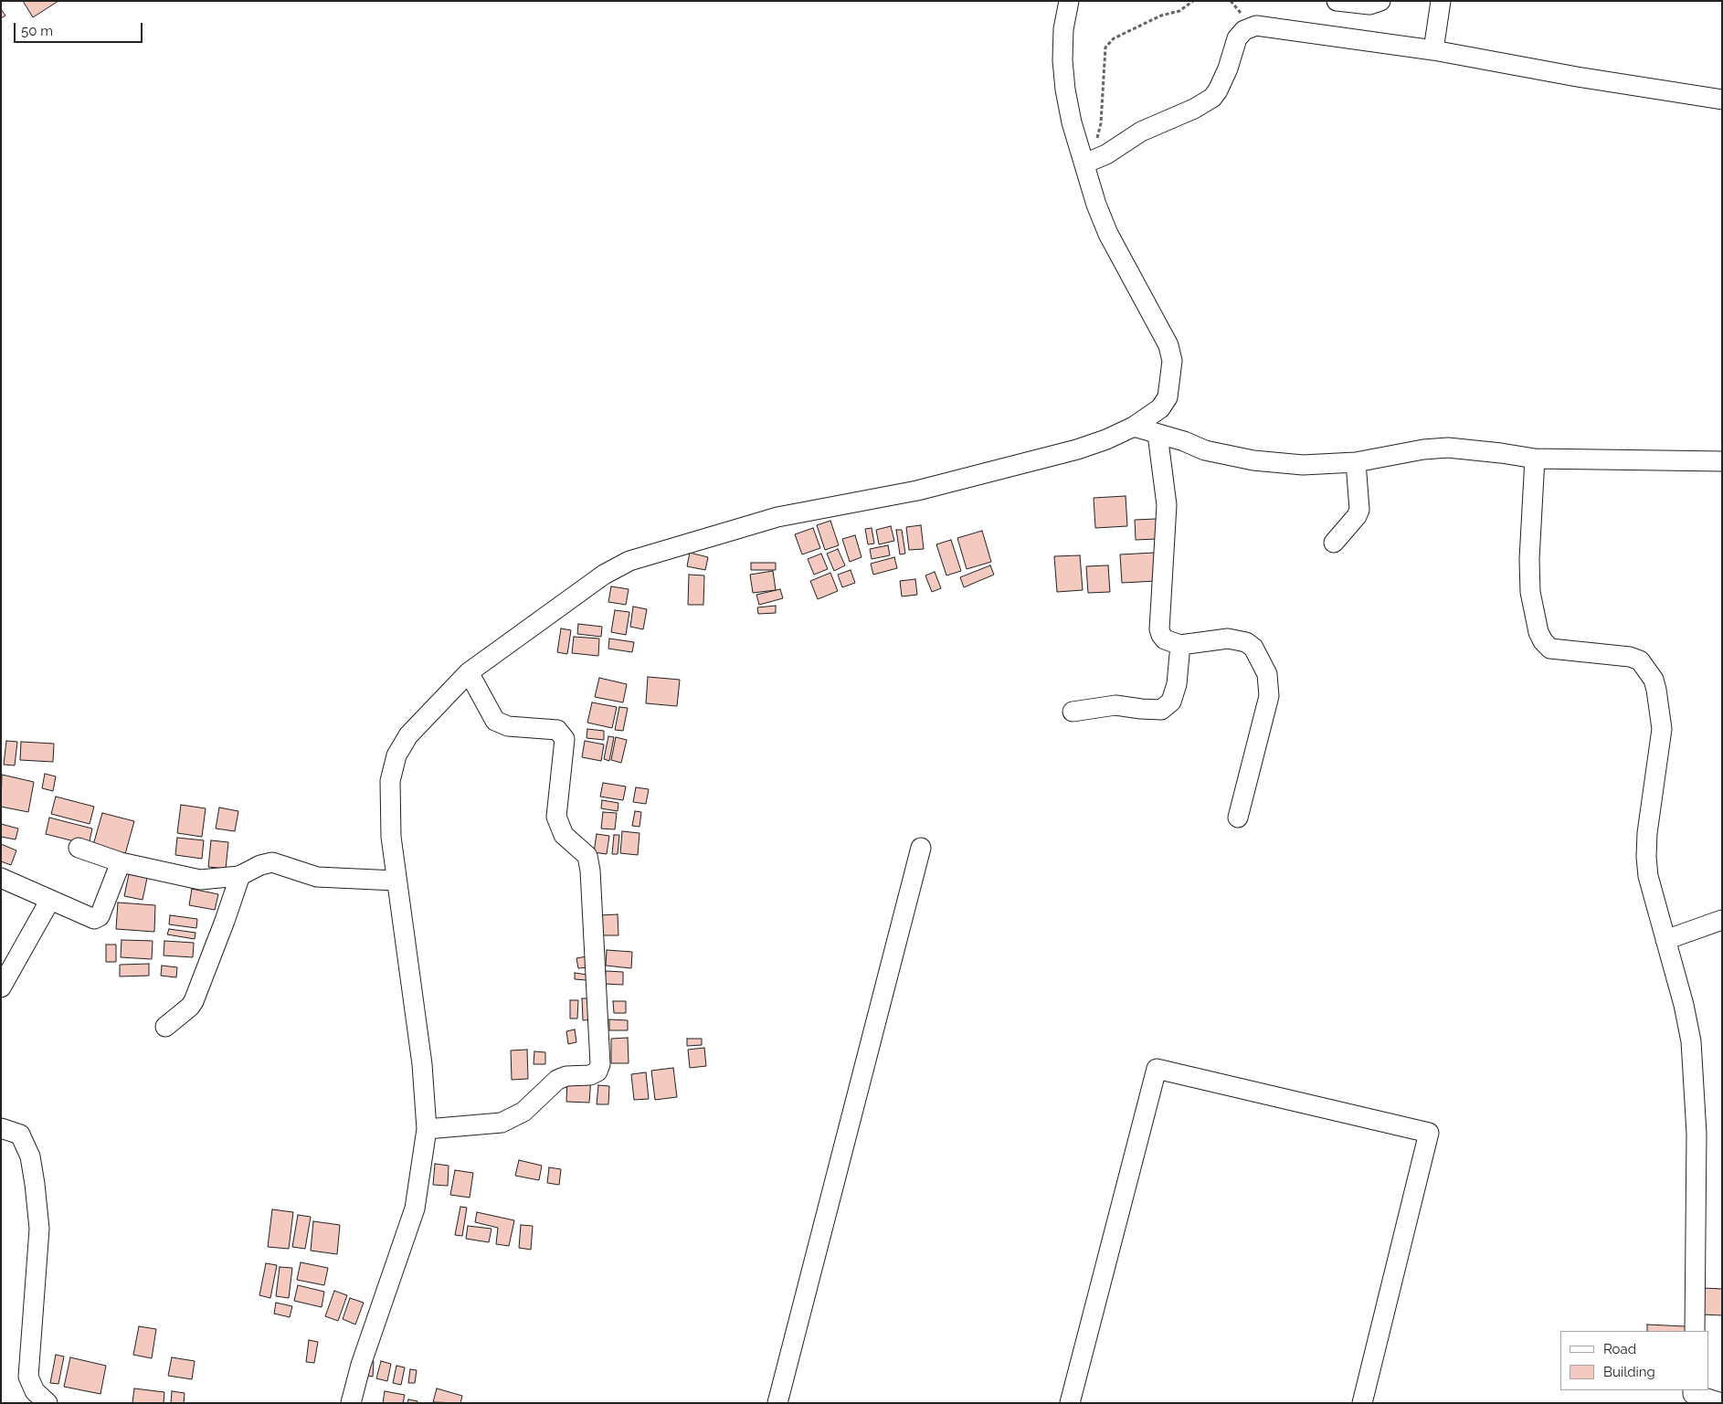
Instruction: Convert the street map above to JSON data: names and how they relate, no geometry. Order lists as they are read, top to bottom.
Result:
{
  "legend": ["Road", "Building"],
  "scale_bar": "50 m"
}
